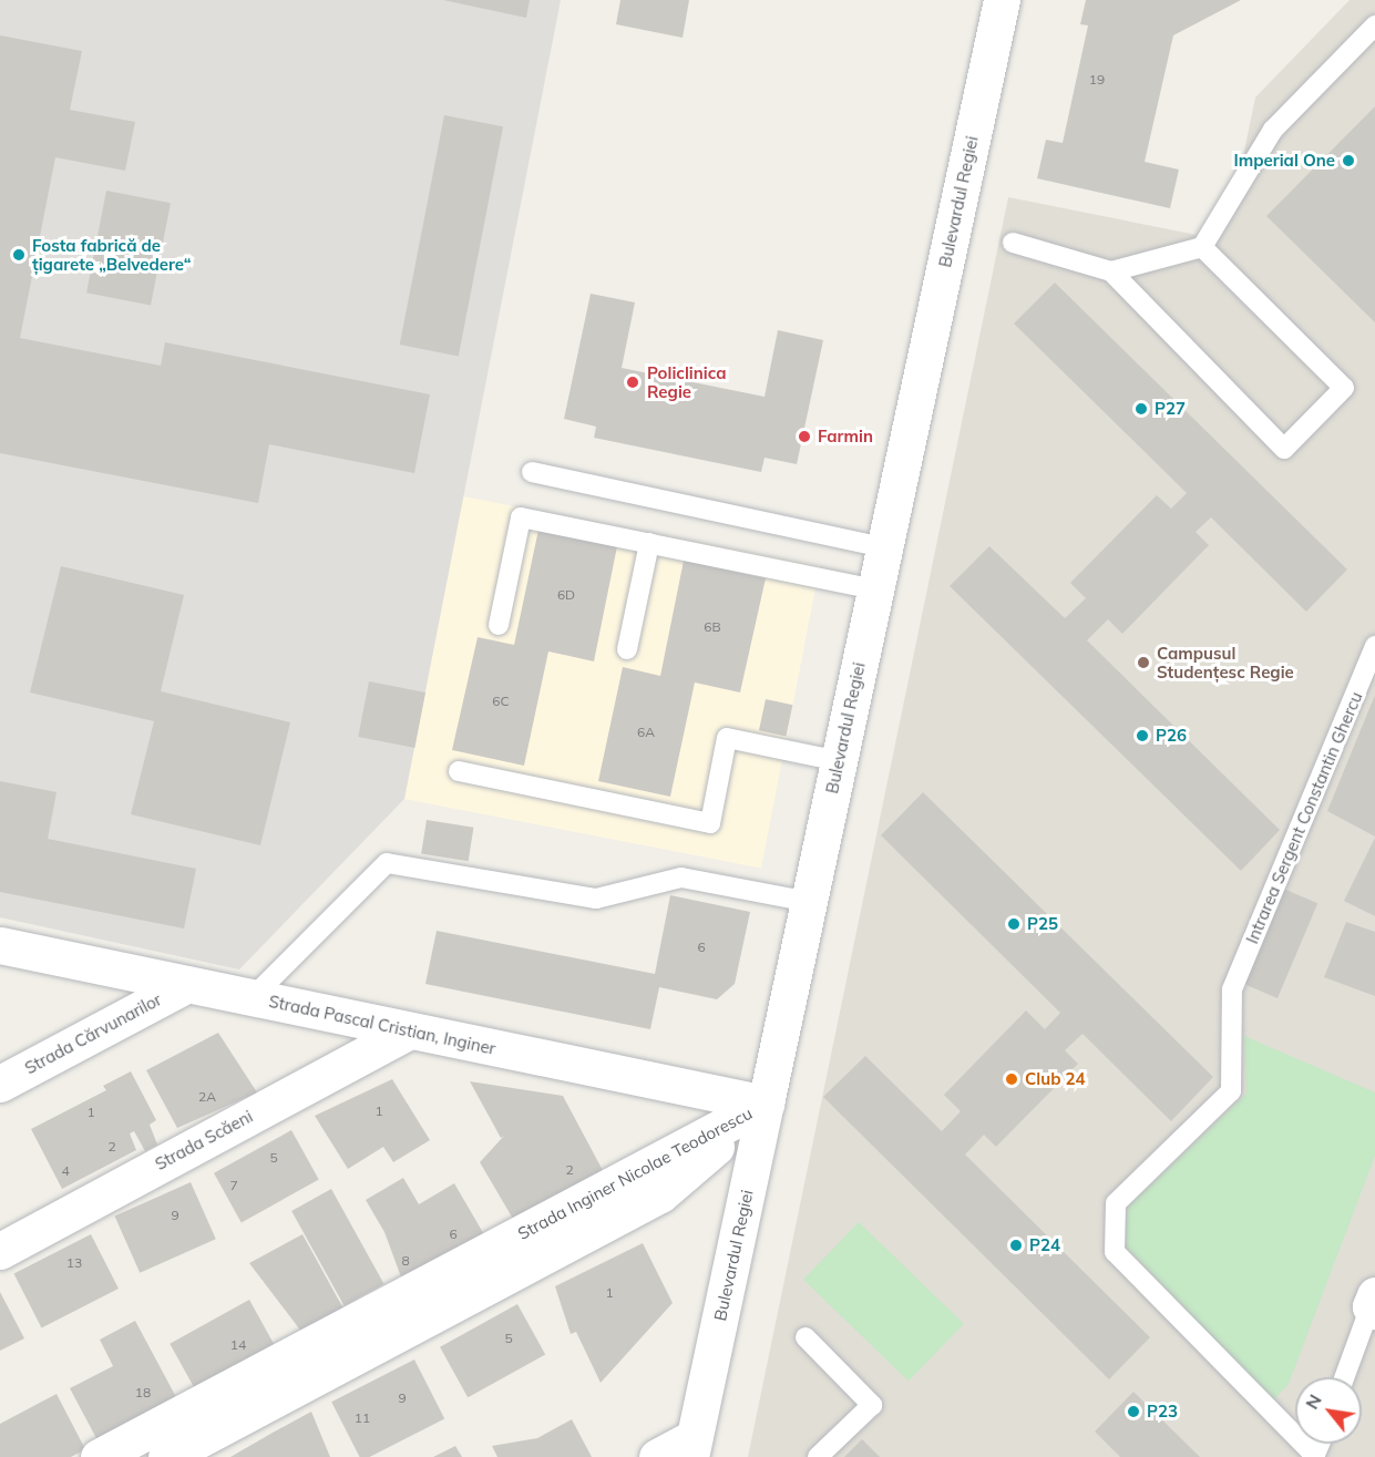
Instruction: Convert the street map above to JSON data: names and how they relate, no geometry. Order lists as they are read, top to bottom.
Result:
{
  "streets": {
    "street": [
      "Bulevardul Regiei",
      "Strada Pascal Cristian, Inginer",
      "Strada Cărvunarilor",
      "Strada Scăeni",
      "Strada Inginer Nicolae Teodorescu"
    ],
    "lane": ["Intrarea Sergent Constantin Ghercu"]
  },
  "crossings": [
    ["Bulevardul Regiei", "Strada Pascal Cristian, Inginer"],
    ["Bulevardul Regiei", "Strada Inginer Nicolae Teodorescu"],
    ["Strada Pascal Cristian, Inginer", "Strada Cărvunarilor"],
    ["Strada Pascal Cristian, Inginer", "Strada Scăeni"],
    ["Strada Pascal Cristian, Inginer", "Strada Inginer Nicolae Teodorescu"]
  ],
  "places": [
    "Imperial One",
    "Fosta fabrică de țigarete „Belvedere“",
    "Policlinica Regie",
    "P27",
    "Farmin",
    "Campusul Studențesc Regie",
    "P26",
    "P25",
    "Club 24",
    "P24",
    "P23"
  ],
  "house_numbers": [
    "19",
    "6D",
    "6B",
    "6C",
    "6A",
    "6",
    "2A",
    "1",
    "1",
    "2",
    "5",
    "2",
    "4",
    "7",
    "9",
    "6",
    "8",
    "13",
    "1",
    "5",
    "14",
    "18",
    "9",
    "11"
  ],
  "north": "top left"
}
